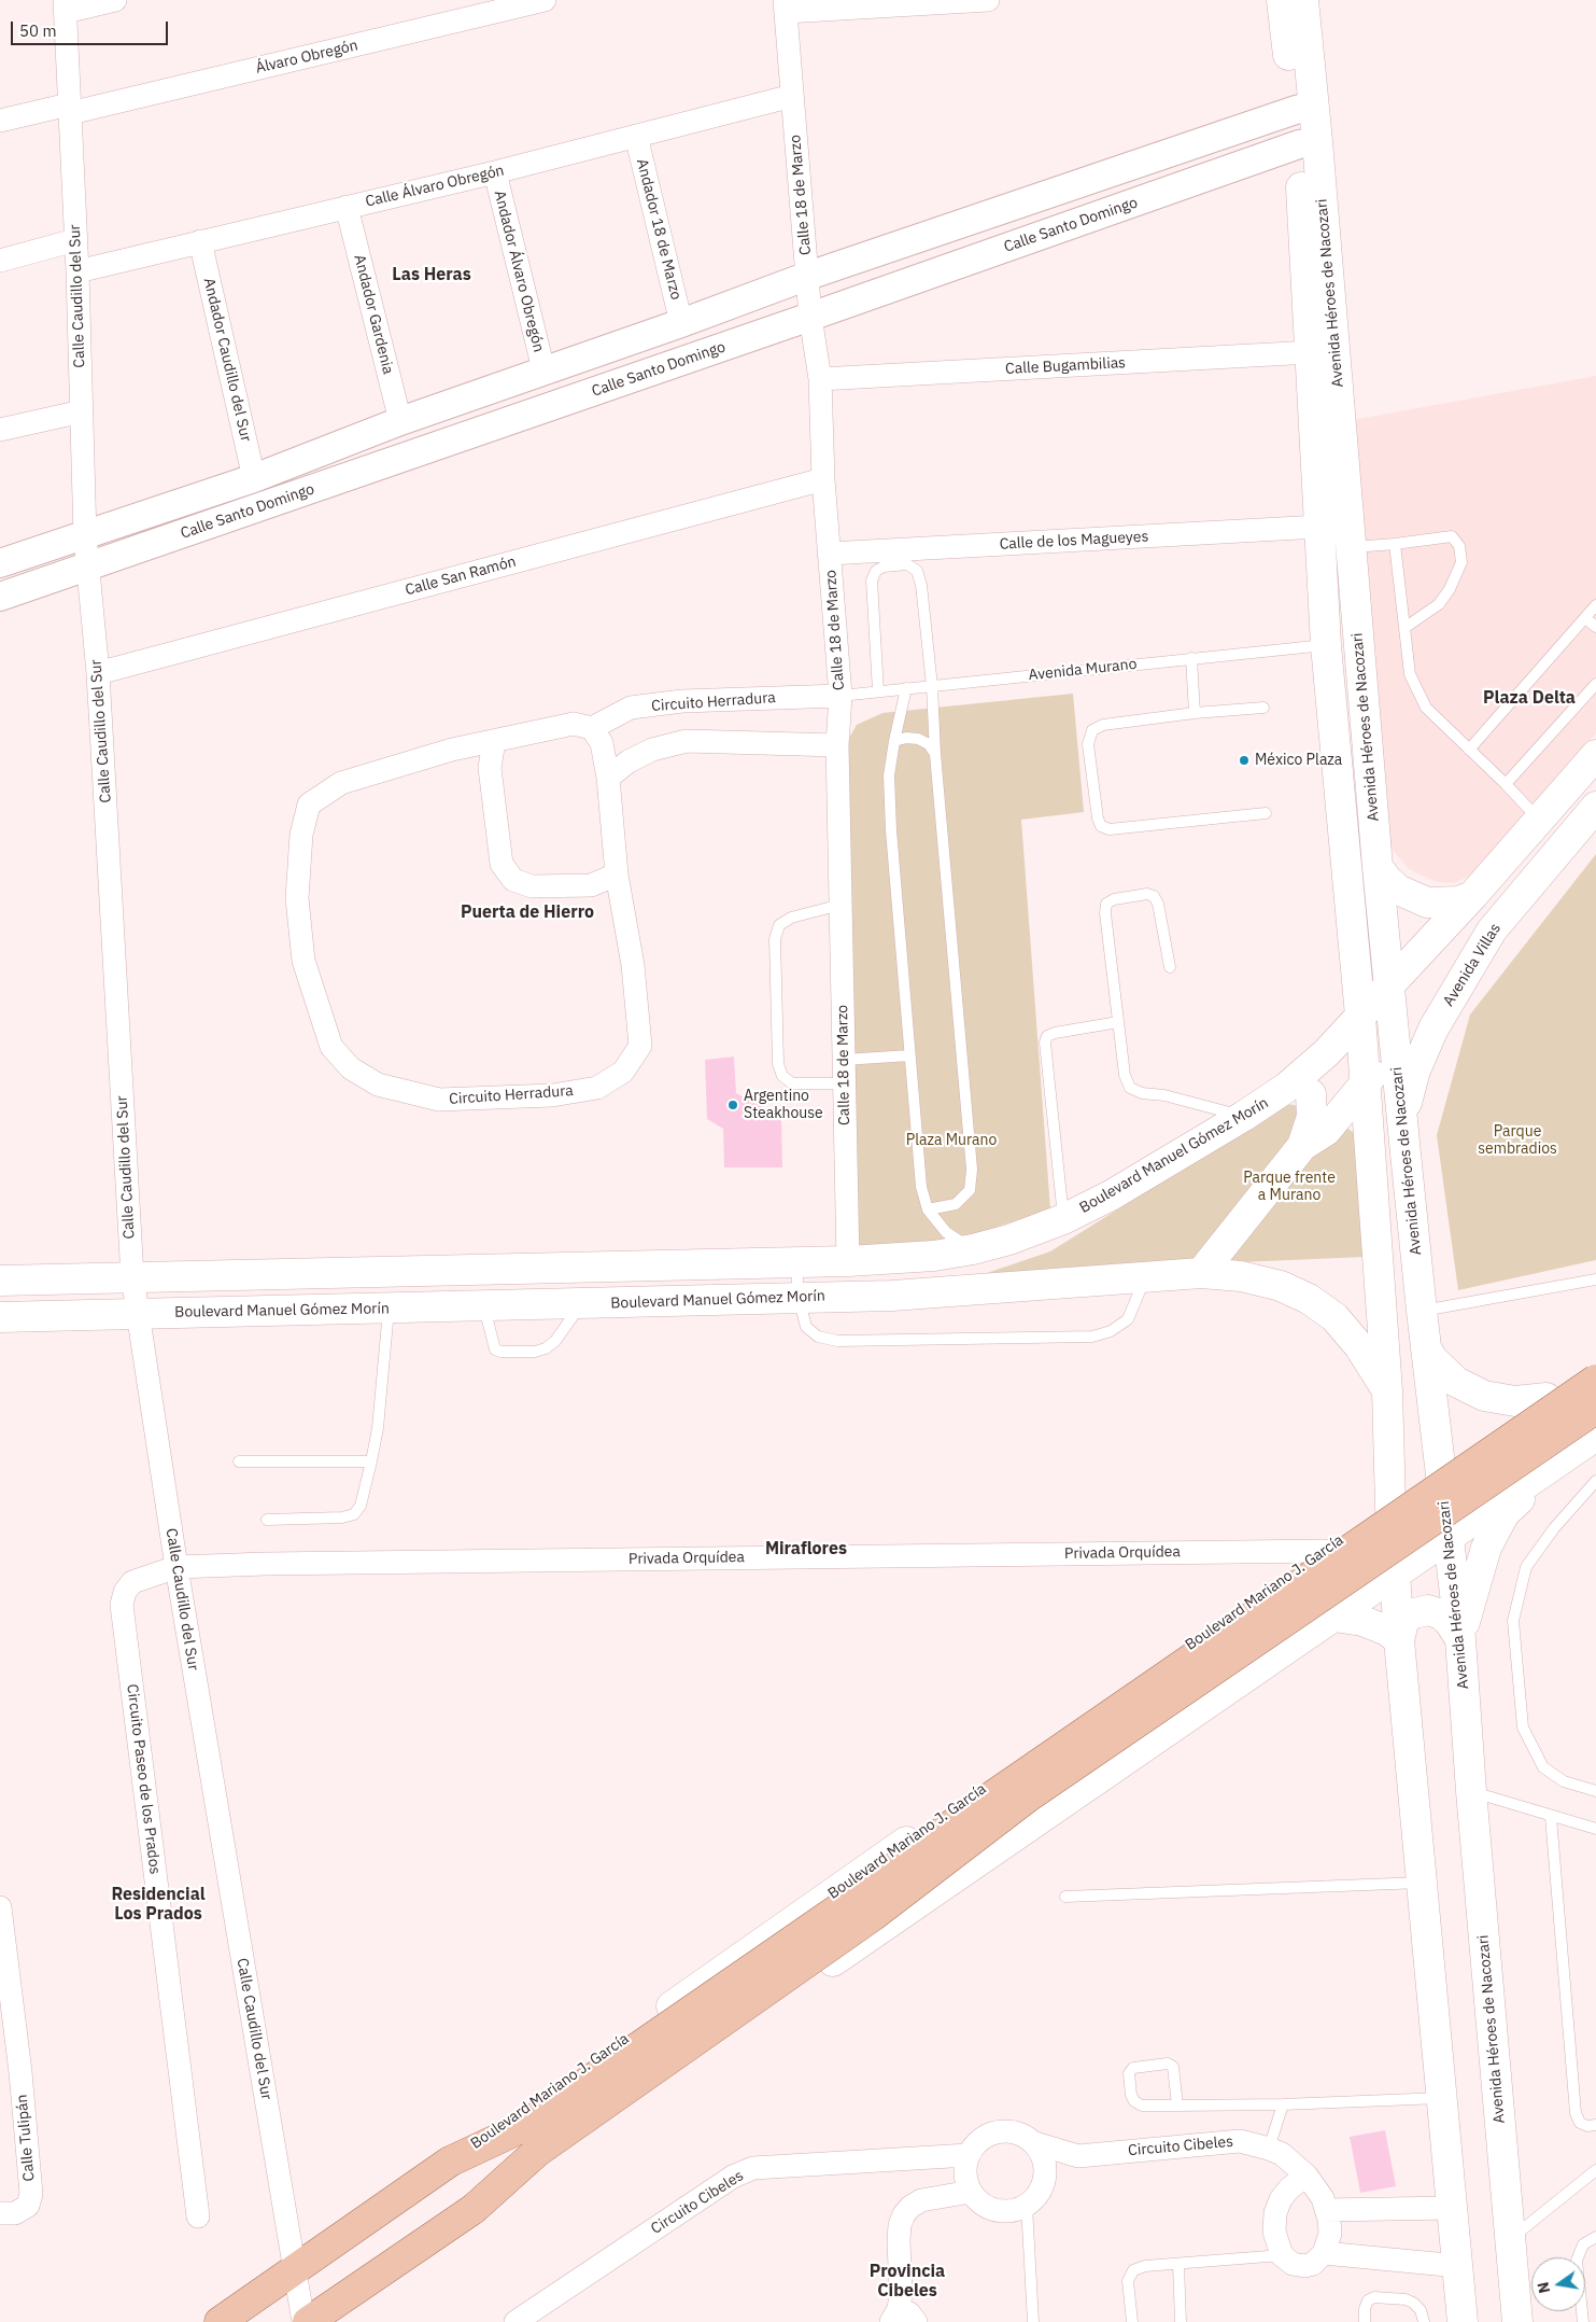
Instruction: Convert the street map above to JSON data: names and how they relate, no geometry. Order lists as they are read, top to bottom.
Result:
{
  "streets": {
    "main road": [
      "Avenida Héroes de Nacozari",
      "Avenida Villas",
      "Boulevard Manuel Gómez Morín",
      "Boulevard Mariano J. García"
    ],
    "street": [
      "Álvaro Obregón",
      "Calle Álvaro Obregón",
      "Calle 18 de Marzo",
      "Calle Santo Domingo",
      "Andador 18 de Marzo",
      "Andador Álvaro Obregón",
      "Calle Caudillo del Sur",
      "Andador Gardenia",
      "Andador Caudillo del Sur",
      "Calle Bugambilias",
      "Calle de los Magueyes",
      "Calle San Ramón",
      "Circuito Herradura",
      "Privada Orquídea",
      "Circuito Paseo de los Prados",
      "Calle Tulipán",
      "Circuito Cibeles"
    ],
    "lane": ["Avenida Murano"]
  },
  "crossings": [
    ["Álvaro Obregón", "Calle Caudillo del Sur"],
    ["Calle Álvaro Obregón", "Calle 18 de Marzo"],
    ["Calle Álvaro Obregón", "Andador 18 de Marzo"],
    ["Calle Álvaro Obregón", "Andador Álvaro Obregón"],
    ["Calle Álvaro Obregón", "Calle Caudillo del Sur"],
    ["Calle Álvaro Obregón", "Andador Gardenia"],
    ["Calle Álvaro Obregón", "Andador Caudillo del Sur"],
    ["Calle 18 de Marzo", "Calle Santo Domingo"],
    ["Calle 18 de Marzo", "Calle Bugambilias"],
    ["Calle 18 de Marzo", "Calle de los Magueyes"],
    ["Calle 18 de Marzo", "Calle San Ramón"],
    ["Calle 18 de Marzo", "Avenida Murano"],
    ["Calle 18 de Marzo", "Circuito Herradura"],
    ["Calle 18 de Marzo", "Boulevard Manuel Gómez Morín"],
    ["Calle Santo Domingo", "Andador 18 de Marzo"],
    ["Calle Santo Domingo", "Andador Álvaro Obregón"],
    ["Calle Santo Domingo", "Avenida Héroes de Nacozari"],
    ["Calle Santo Domingo", "Calle Caudillo del Sur"],
    ["Calle Santo Domingo", "Andador Gardenia"],
    ["Calle Santo Domingo", "Andador Caudillo del Sur"],
    ["Avenida Héroes de Nacozari", "Calle Bugambilias"],
    ["Avenida Héroes de Nacozari", "Calle de los Magueyes"],
    ["Avenida Héroes de Nacozari", "Avenida Murano"],
    ["Avenida Héroes de Nacozari", "Avenida Villas"],
    ["Avenida Héroes de Nacozari", "Boulevard Manuel Gómez Morín"],
    ["Avenida Héroes de Nacozari", "Boulevard Mariano J. García"],
    ["Calle Caudillo del Sur", "Calle San Ramón"],
    ["Calle Caudillo del Sur", "Boulevard Manuel Gómez Morín"],
    ["Calle Caudillo del Sur", "Privada Orquídea"],
    ["Calle Caudillo del Sur", "Boulevard Mariano J. García"],
    ["Calle Caudillo del Sur", "Circuito Paseo de los Prados"],
    ["Avenida Murano", "Circuito Herradura"],
    ["Privada Orquídea", "Boulevard Mariano J. García"],
    ["Privada Orquídea", "Circuito Paseo de los Prados"]
  ],
  "districts": [
    "Las Heras",
    "Plaza Delta",
    "Puerta de Hierro",
    "Miraflores",
    "Residencial Los Prados",
    "Provincia Cibeles"
  ],
  "parks": ["Parque sembradios", "Plaza Murano", "Parque frente a Murano"],
  "places": ["México Plaza", "Argentino Steakhouse"],
  "scale_bar": "50 m",
  "north": "left"
}
